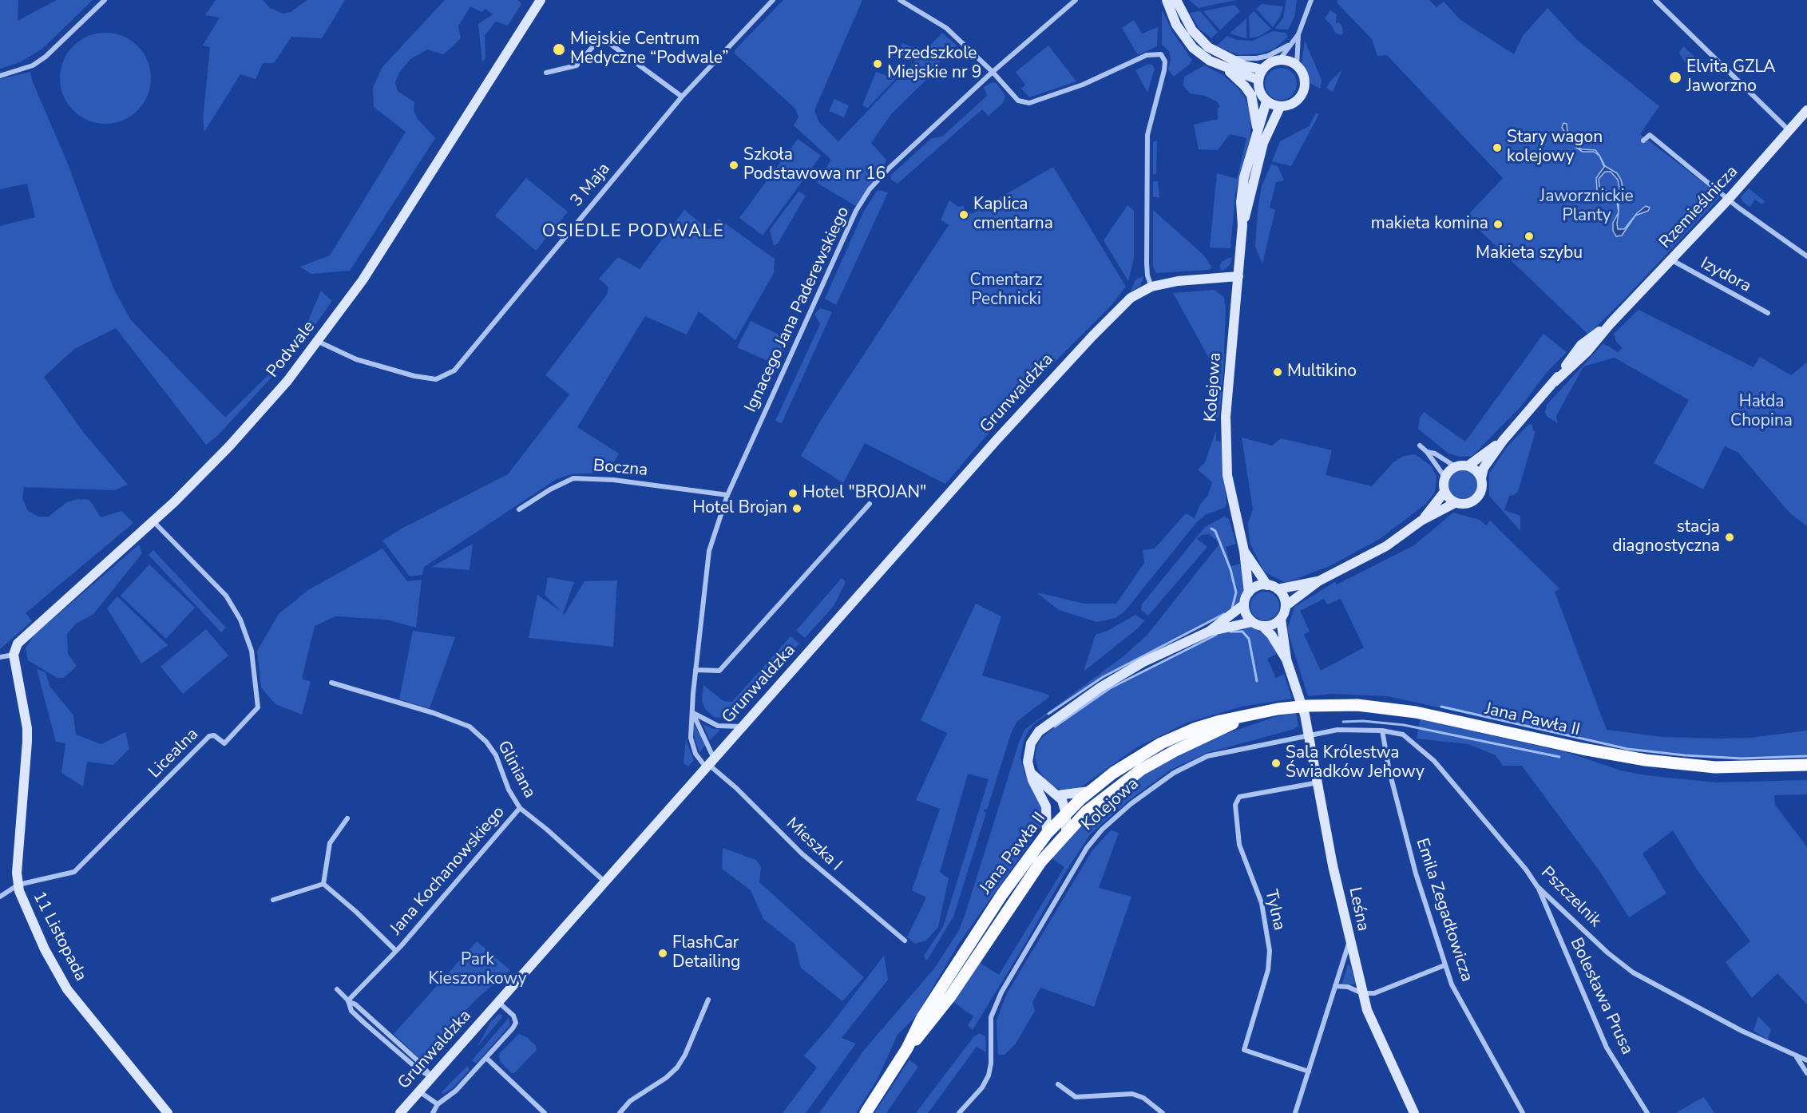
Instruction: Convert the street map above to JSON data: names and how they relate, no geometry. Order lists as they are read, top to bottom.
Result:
{
  "streets": {
    "main road": ["Jana Pawła II"],
    "street": [
      "3 Maja",
      "Rzemieślnicza",
      "Izydora",
      "Ignacego Jana Paderewskiego",
      "Podwale",
      "Kolejowa",
      "Grunwaldzka",
      "Boczna",
      "Licealna",
      "Gliniana",
      "Mieszka I",
      "Jana Kochanowskiego",
      "Pszczelnik",
      "Leśna",
      "Tylna",
      "Emila Zegadłowicza",
      "11 Listopada",
      "Bolesława Prusa"
    ]
  },
  "crossings": [
    ["3 Maja", "Podwale"],
    ["Rzemieślnicza", "Izydora"],
    ["Ignacego Jana Paderewskiego", "Grunwaldzka"],
    ["Ignacego Jana Paderewskiego", "Boczna"],
    ["Ignacego Jana Paderewskiego", "Mieszka I"],
    ["Podwale", "Licealna"],
    ["Podwale", "11 Listopada"],
    ["Kolejowa", "Grunwaldzka"],
    ["Kolejowa", "Pszczelnik"],
    ["Kolejowa", "Leśna"],
    ["Grunwaldzka", "Gliniana"],
    ["Grunwaldzka", "Mieszka I"],
    ["Licealna", "11 Listopada"],
    ["Gliniana", "Jana Kochanowskiego"],
    ["Pszczelnik", "Leśna"],
    ["Pszczelnik", "Emila Zegadłowicza"],
    ["Pszczelnik", "Bolesława Prusa"],
    ["Leśna", "Tylna"]
  ],
  "districts": ["OSIEDLE PODWALE"],
  "parks": [
    "Jaworznickie Planty",
    "Cmentarz Pechnicki",
    "Hałda Chopina",
    "Park Kieszonkowy"
  ],
  "places": [
    "Miejskie Centrum Medyczne “Podwale”",
    "Przedszkole Miejskie nr 9",
    "Elvita GZLA Jaworzno",
    "Stary wagon kolejowy",
    "Szkoła Podstawowa nr 16",
    "Kaplica cmentarna",
    "makieta komina",
    "Makieta szybu",
    "Multikino",
    "Hotel \"BROJAN\"",
    "Hotel Brojan",
    "stacja diagnostyczna",
    "Sala Królestwa Świadków Jehowy",
    "FlashCar Detailing"
  ]
}
